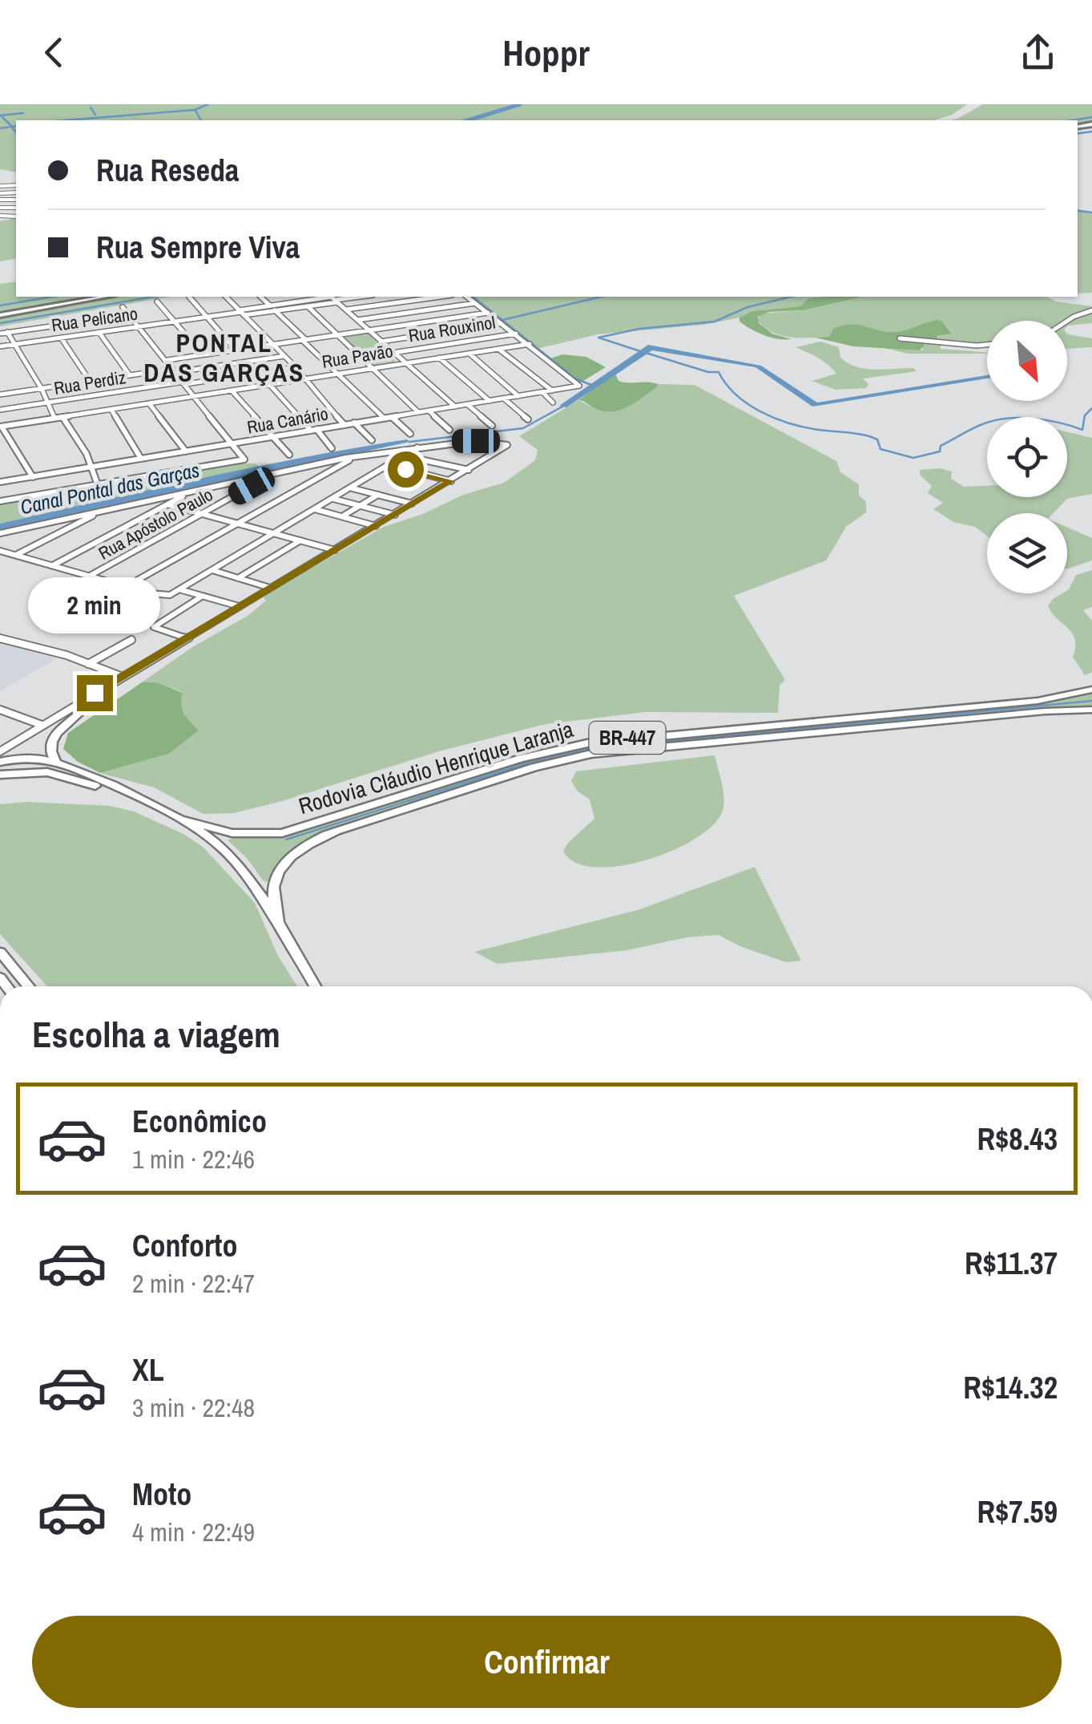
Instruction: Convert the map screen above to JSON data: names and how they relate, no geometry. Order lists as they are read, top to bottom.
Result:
{
  "streets": {
    "main road": ["BR-447", "Rodovia Cláudio Henrique Laranja"],
    "street": [
      "Rua Pelicano",
      "Rua Rouxinol",
      "Rua Pavão",
      "Rua Perdiz",
      "Rua Canário",
      "Rua Apóstolo Paulo"
    ]
  },
  "crossings": [
    ["Rua Pavão", "Rua Canário"],
    ["BR-447", "Rodovia Cláudio Henrique Laranja"]
  ],
  "districts": ["PONTAL DAS GARÇAS"],
  "water": ["Canal Pontal das Garças"],
  "north": "bottom right",
  "page": {
    "header": "Hoppr",
    "banner": ["Rua Reseda", "Rua Sempre Viva"],
    "bubble": "2 min",
    "heading": "Escolha a viagem",
    "list": [
      {
        "name": "Econômico",
        "note": "1 min · 22:46",
        "value": "R$8.43"
      },
      {
        "name": "Conforto",
        "note": "2 min · 22:47",
        "value": "R$11.37"
      },
      {
        "name": "XL",
        "note": "3 min · 22:48",
        "value": "R$14.32"
      },
      {
        "name": "Moto",
        "note": "4 min · 22:49",
        "value": "R$7.59"
      }
    ],
    "buttons": "Confirmar"
  }
}
